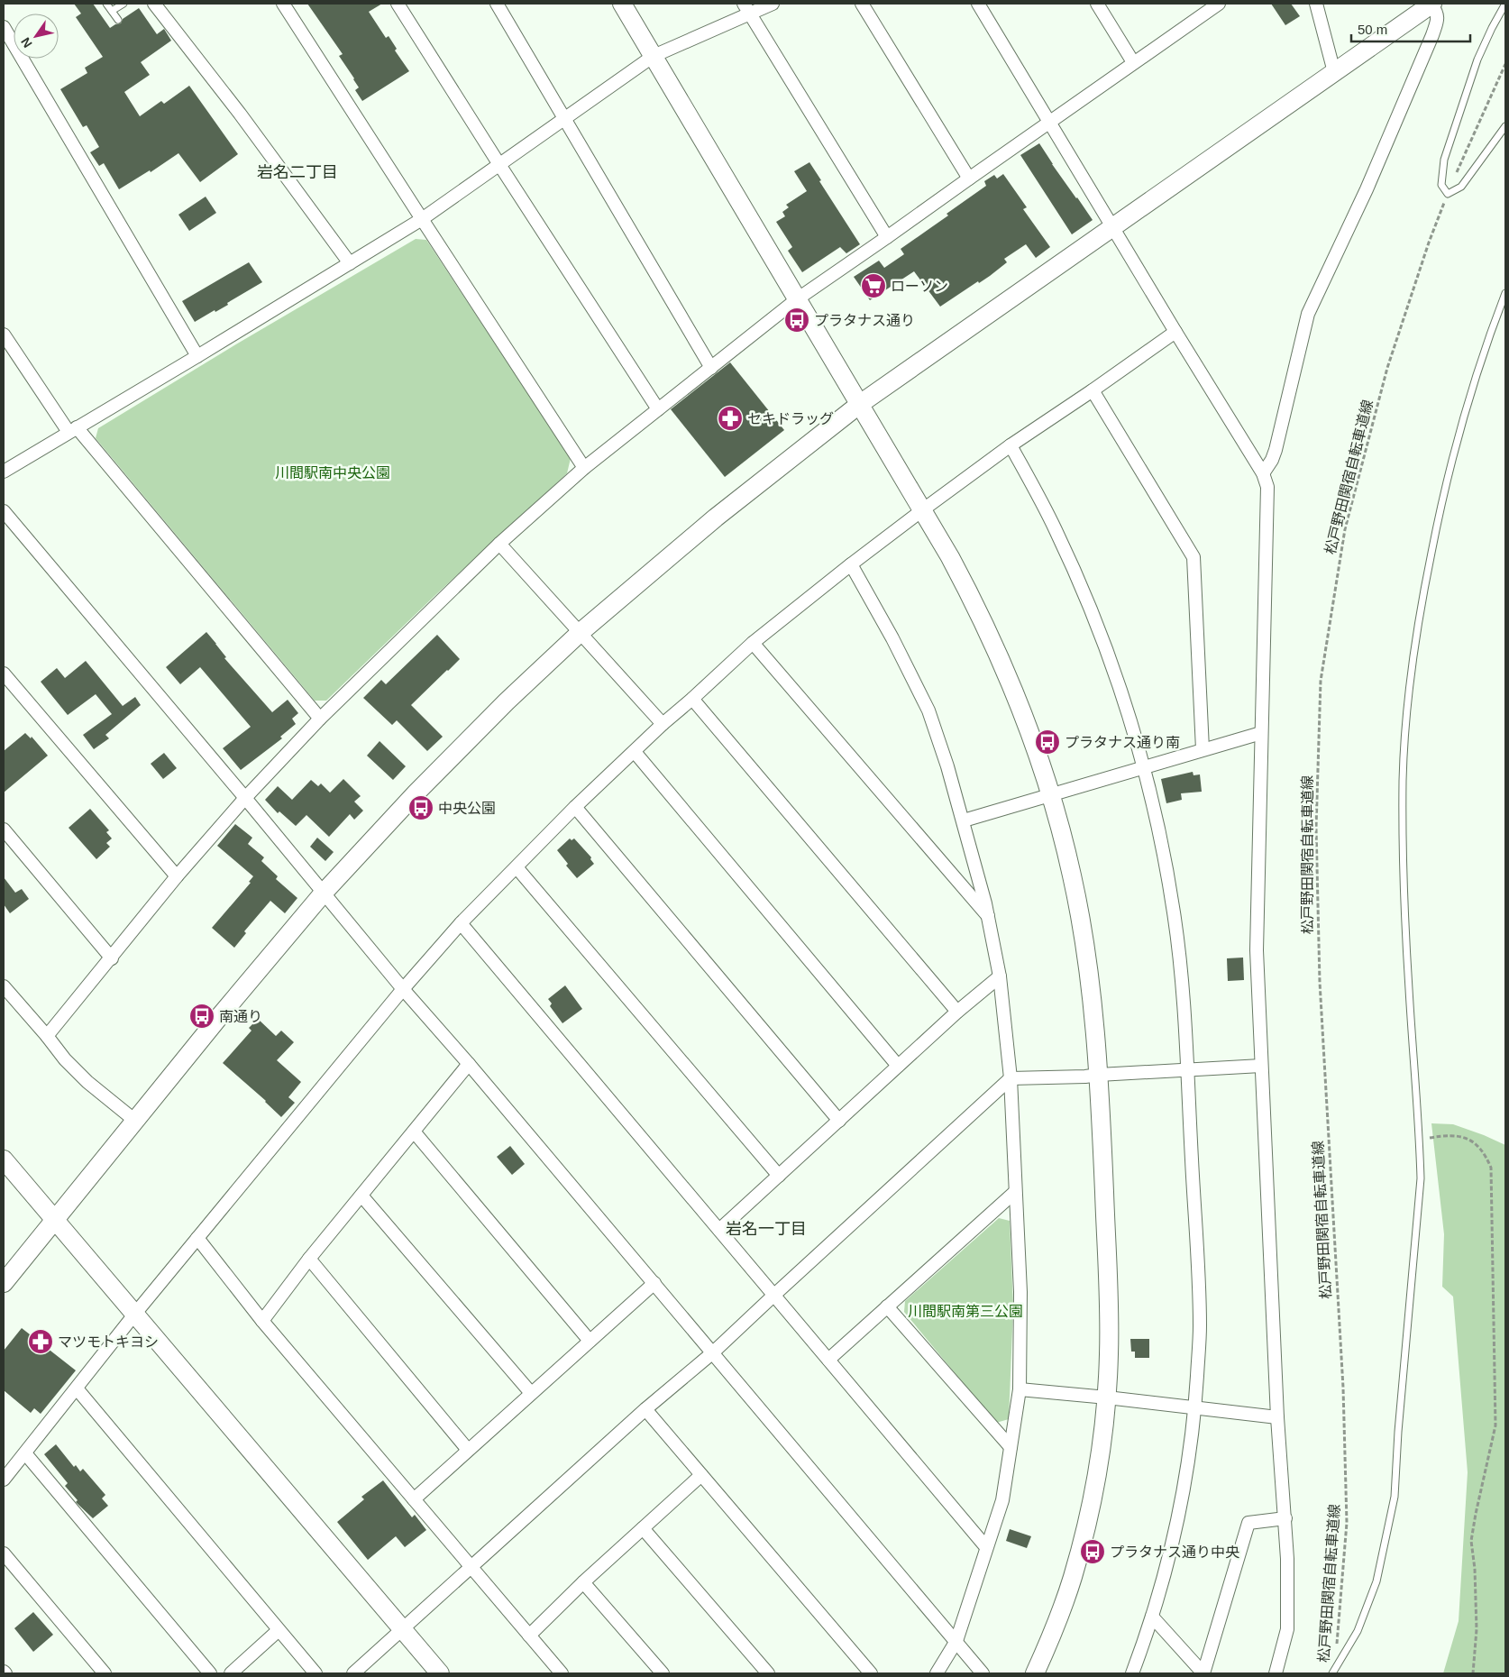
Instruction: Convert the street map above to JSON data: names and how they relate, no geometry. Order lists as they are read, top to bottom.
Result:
{
  "streets": {
    "path": ["松戸野田関宿自転車道線"]
  },
  "districts": ["岩名二丁目", "岩名一丁目"],
  "parks": ["川間駅南中央公園", "川間駅南第三公園"],
  "places": {
    "supermarket": ["ローソン"],
    "bus stop": [
      "プラタナス通り",
      "プラタナス通り南",
      "中央公園",
      "南通り",
      "プラタナス通り中央"
    ],
    "pharmacy": ["セキドラッグ", "マツモトキヨシ"]
  },
  "scale_bar": "50 m",
  "north": "bottom left"
}
